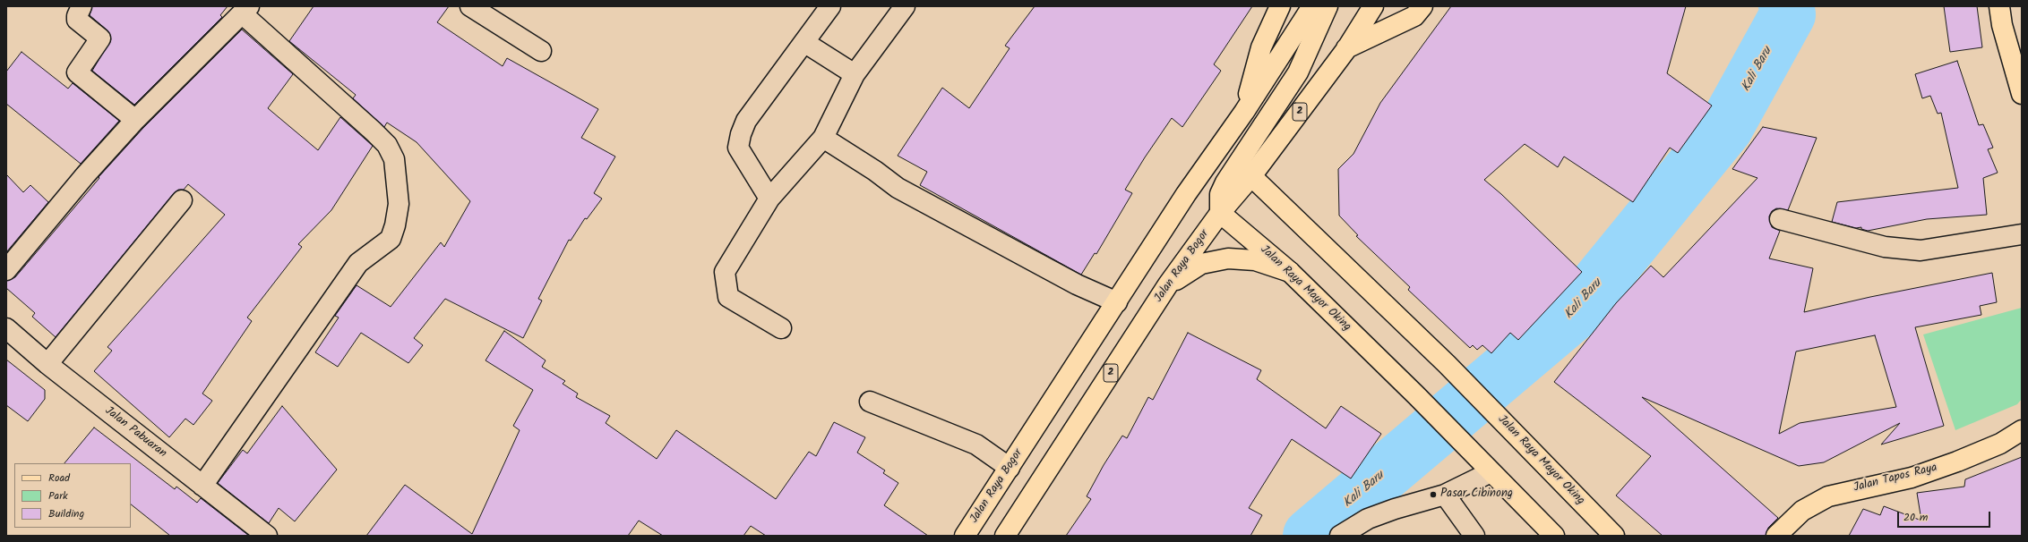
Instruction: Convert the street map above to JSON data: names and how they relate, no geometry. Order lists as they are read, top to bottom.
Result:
{
  "streets": {
    "main road": [
      "2",
      "Jalan Raya Bogor",
      "Jalan Raya Mayor Oking",
      "Jalan Tapos Raya"
    ],
    "street": ["Jalan Pabuaran"]
  },
  "crossings": [
    ["Jalan Raya Bogor", "Jalan Raya Mayor Oking"]
  ],
  "water": ["Kali Baru"],
  "places": ["Pasar Cibinong"],
  "legend": ["Road", "Park", "Building"],
  "scale_bar": "20 m"
}
